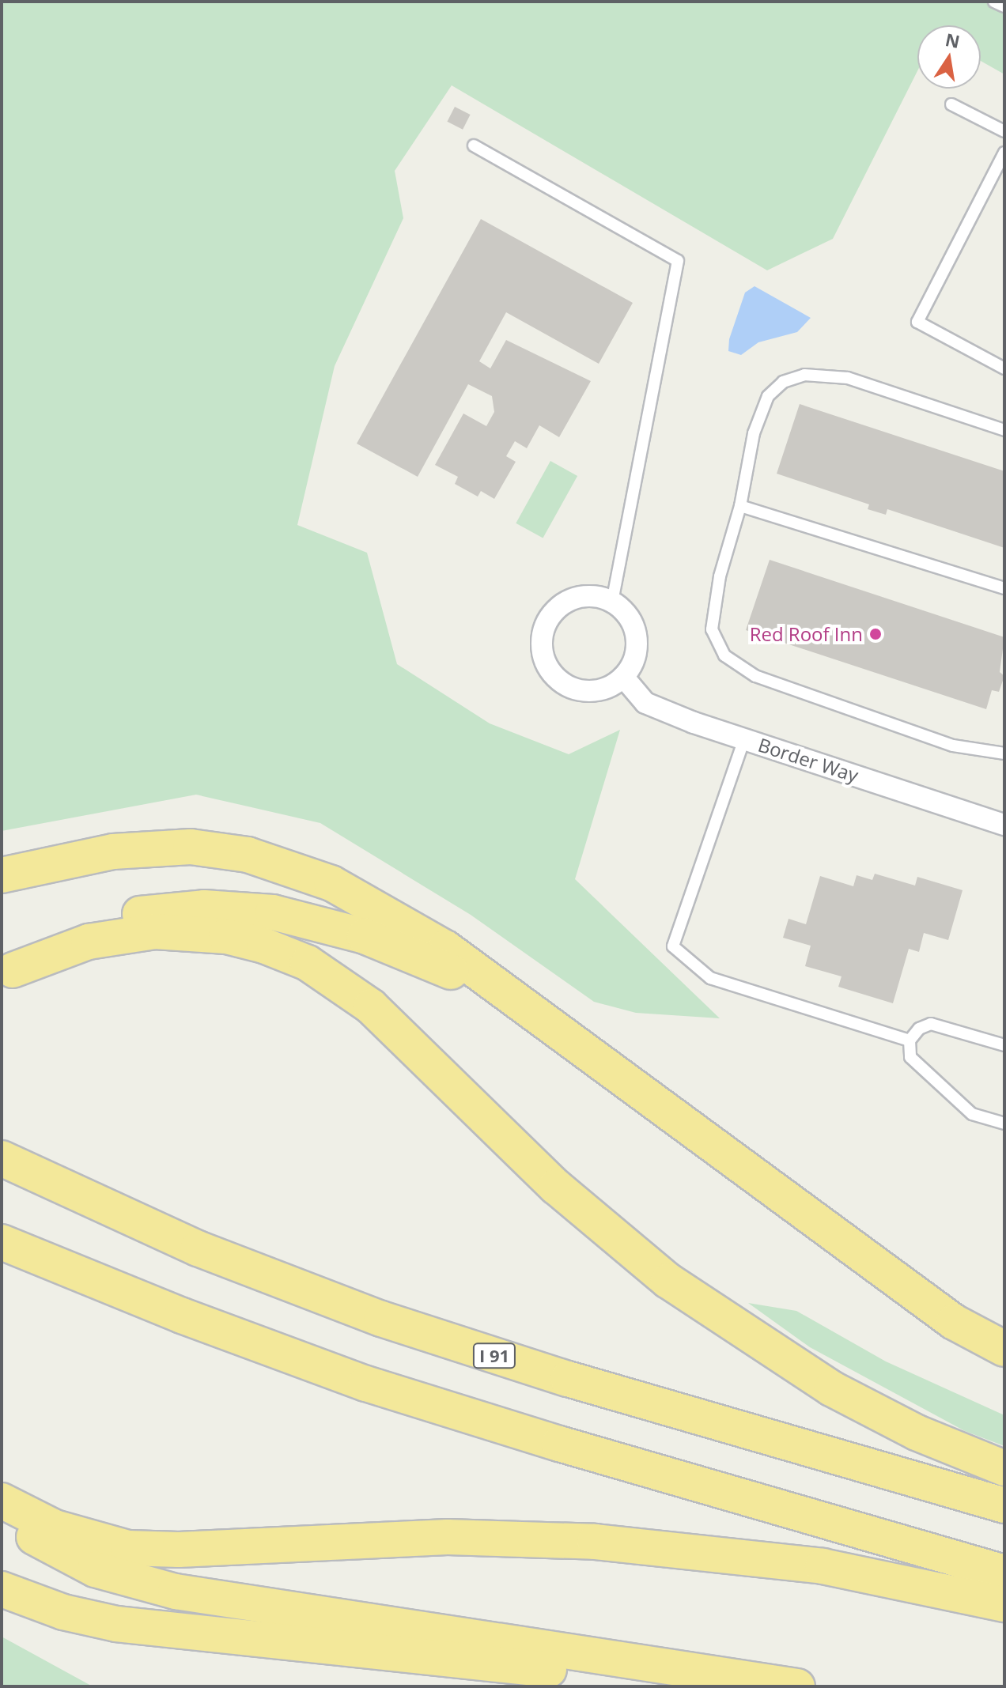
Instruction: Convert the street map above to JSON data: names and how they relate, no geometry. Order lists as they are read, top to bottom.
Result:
{
  "streets": {
    "highway": ["I 91"],
    "street": ["Border Way"]
  },
  "places": ["Red Roof Inn"],
  "north": "top"
}
